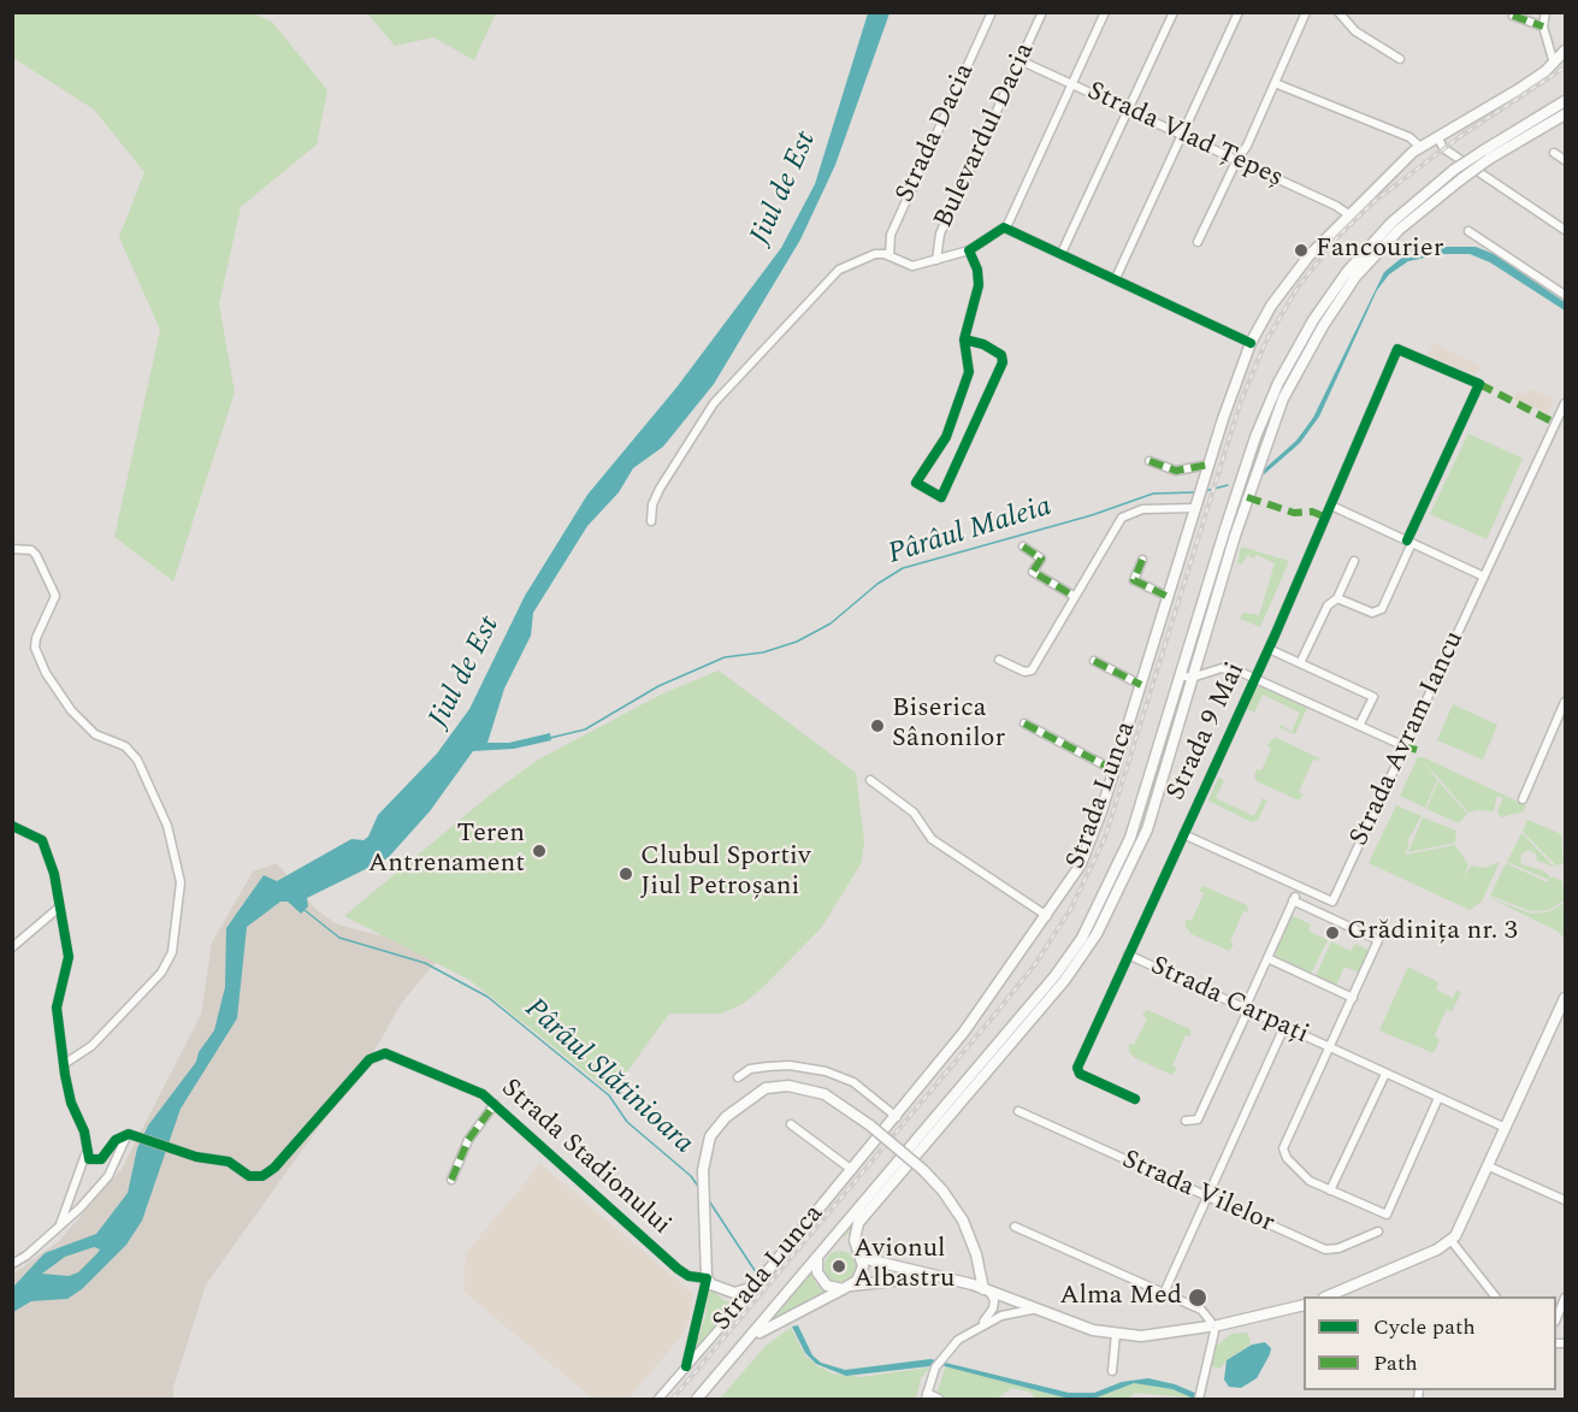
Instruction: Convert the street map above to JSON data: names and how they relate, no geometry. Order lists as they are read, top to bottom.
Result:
{
  "streets": {
    "main road": ["Strada Lunca"],
    "street": [
      "Strada Dacia",
      "Bulevardul Dacia",
      "Strada Vlad Țepeș",
      "Strada 9 Mai",
      "Strada Avram Iancu",
      "Strada Carpați",
      "Strada Stadionului",
      "Strada Vilelor"
    ]
  },
  "crossings": [
    ["Bulevardul Dacia", "Strada Vlad Țepeș"],
    ["Strada Vlad Țepeș", "Strada Lunca"],
    ["Strada 9 Mai", "Strada Avram Iancu"],
    ["Strada 9 Mai", "Strada Carpați"]
  ],
  "water": ["Jiul de Est", "Pârâul Maleia", "Pârâul Slătinioara"],
  "places": [
    "Fancourier",
    "Biserica Sânonilor",
    "Teren Antrenament",
    "Clubul Sportiv Jiul Petroșani",
    "Grădinița nr. 3",
    "Avionul Albastru",
    "Alma Med"
  ],
  "legend": ["Cycle path", "Path"]
}
